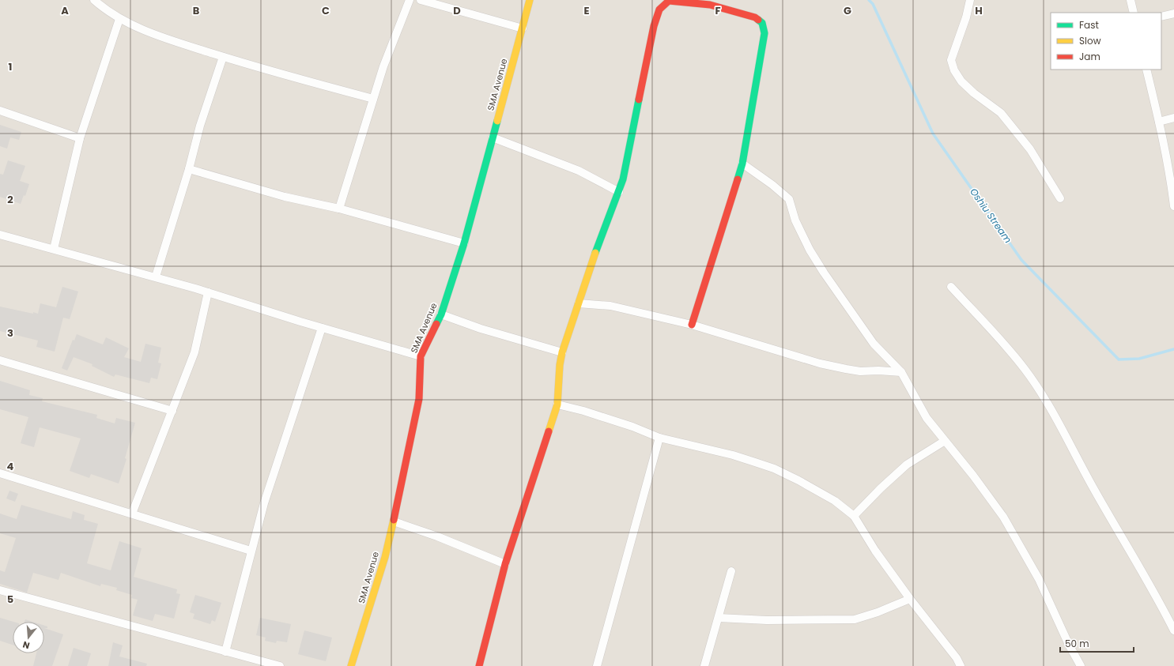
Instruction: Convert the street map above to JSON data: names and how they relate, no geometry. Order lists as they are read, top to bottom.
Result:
{
  "streets": {
    "street": ["SMA Avenue"]
  },
  "water": ["Oshiu Stream"],
  "legend": ["Fast", "Slow", "Jam"],
  "scale_bar": "50 m",
  "north": "bottom",
  "grid": {
    "columns": [
      "A",
      "B",
      "C",
      "D",
      "E",
      "F",
      "G",
      "H"
    ],
    "rows": [
      "1",
      "2",
      "3",
      "4",
      "5"
    ]
  }
}
